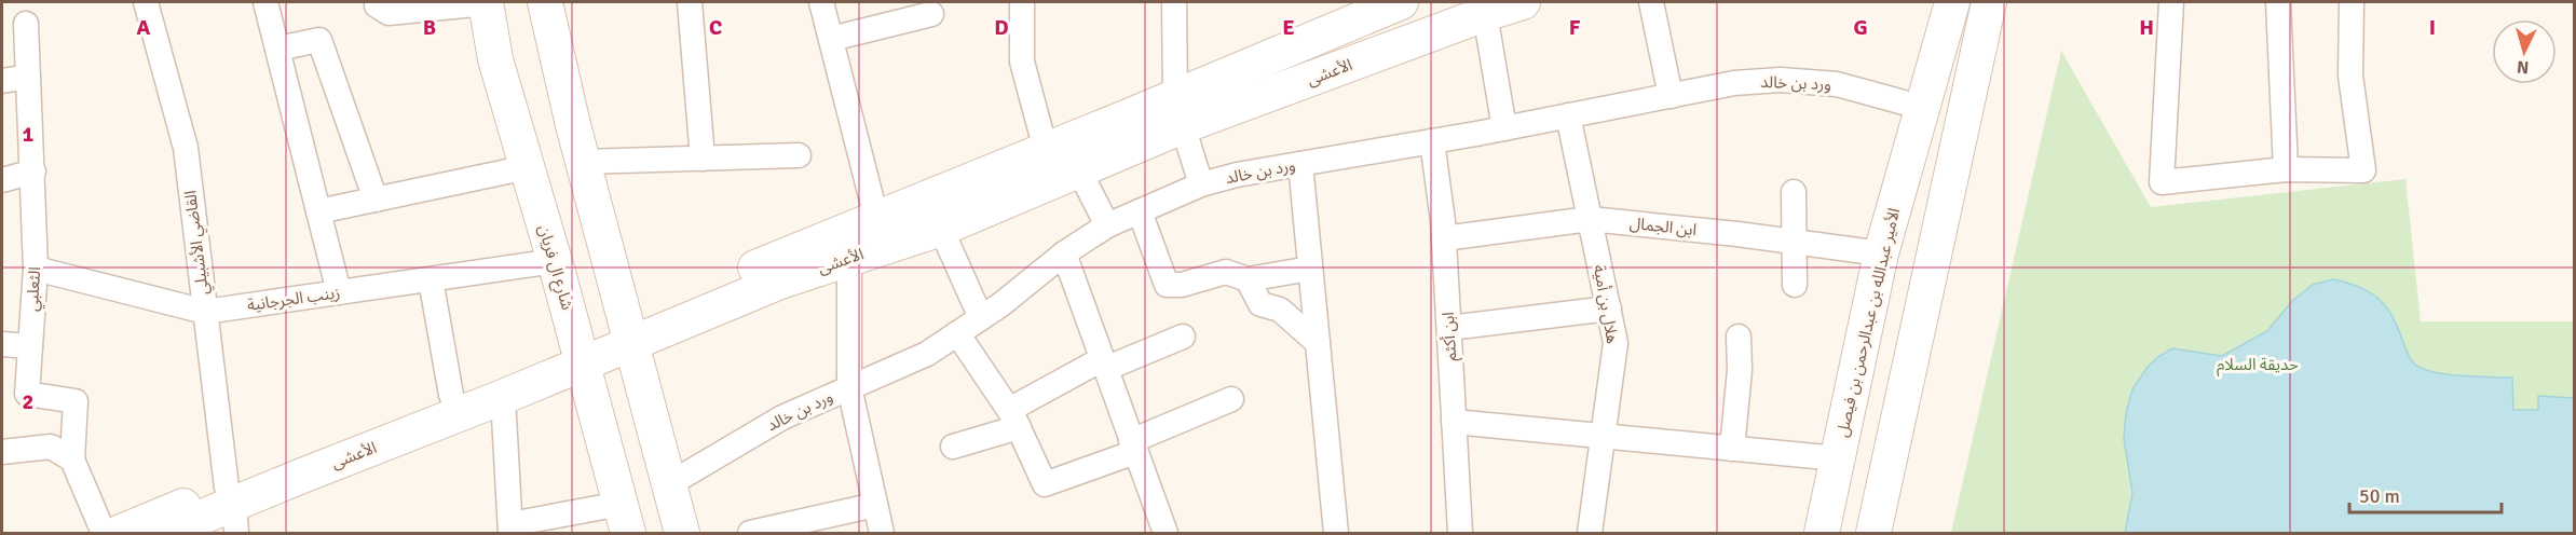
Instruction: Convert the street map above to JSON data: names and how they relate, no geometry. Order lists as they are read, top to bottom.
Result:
{
  "streets": {
    "street": [
      "الأعشى",
      "ورد بن خالد",
      "ابن الجمال",
      "القاضي الأشبيلي",
      "شارع ال فريان",
      "الثعلبي",
      "زينب الجرجانية",
      "هلال بن أمية",
      "الأمير عبدالله بن عبدالرحمن بن فيصل",
      "ابن أكثم"
    ]
  },
  "crossings": [
    ["الأعشى", "القاضي الأشبيلي"],
    ["الأعشى", "شارع ال فريان"],
    ["ورد بن خالد", "هلال بن أمية"],
    ["ورد بن خالد", "الأمير عبدالله بن عبدالرحمن بن فيصل"],
    ["ورد بن خالد", "ابن أكثم"],
    ["ابن الجمال", "هلال بن أمية"],
    ["ابن الجمال", "الأمير عبدالله بن عبدالرحمن بن فيصل"],
    ["ابن الجمال", "ابن أكثم"],
    ["القاضي الأشبيلي", "زينب الجرجانية"],
    ["شارع ال فريان", "زينب الجرجانية"],
    ["الثعلبي", "زينب الجرجانية"]
  ],
  "parks": ["حديقة السلام"],
  "scale_bar": "50 m",
  "north": "bottom",
  "grid": {
    "columns": [
      "A",
      "B",
      "C",
      "D",
      "E",
      "F",
      "G",
      "H",
      "I"
    ],
    "rows": ["1", "2"]
  }
}
